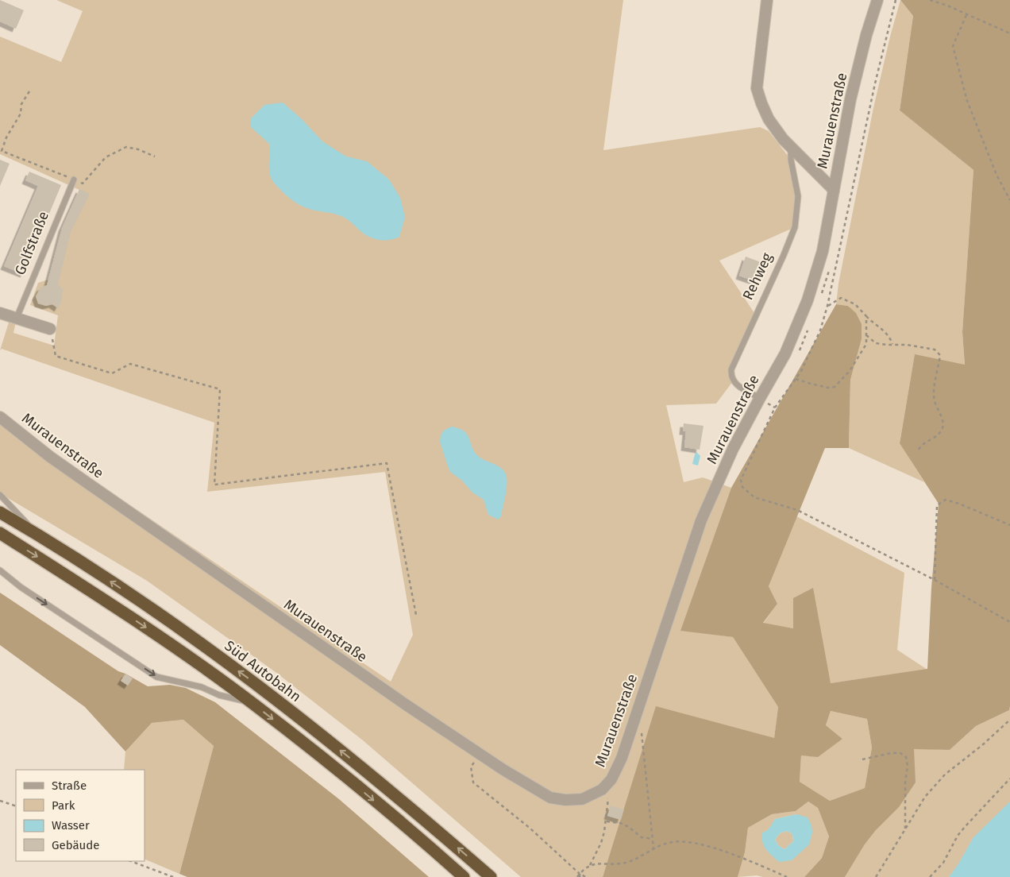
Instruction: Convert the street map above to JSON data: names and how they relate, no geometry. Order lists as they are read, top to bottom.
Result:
{
  "streets": {
    "highway": ["Süd Autobahn"],
    "street": ["Murauenstraße"],
    "lane": ["Golfstraße", "Rehweg"]
  },
  "crossings": [
    ["Murauenstraße", "Rehweg"]
  ],
  "legend": [
    "Straße",
    "Park",
    "Wasser",
    "Gebäude"
  ]
}
